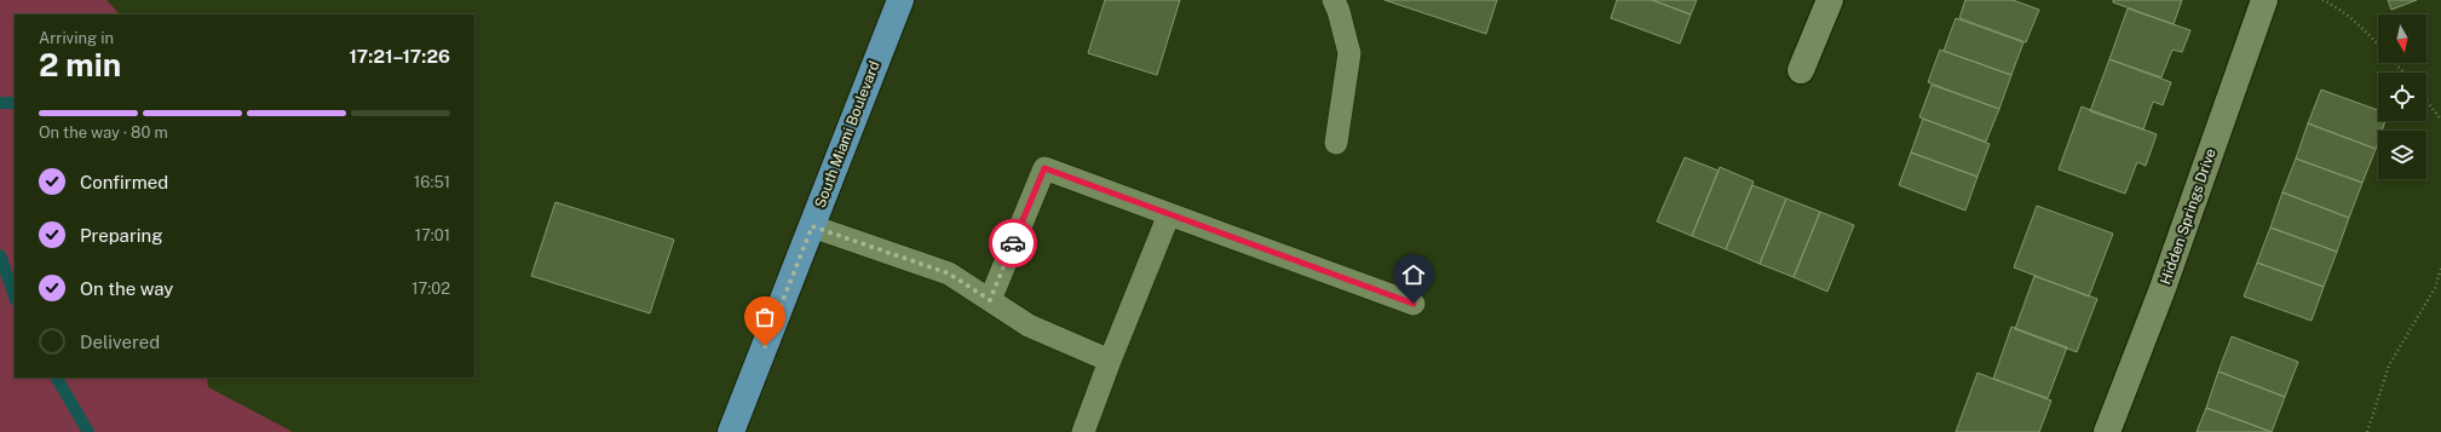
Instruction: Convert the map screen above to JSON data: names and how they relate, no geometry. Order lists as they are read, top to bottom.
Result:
{
  "streets": {
    "main road": ["South Miami Boulevard"],
    "street": ["Hidden Springs Drive"]
  },
  "north": "bottom",
  "page": {
    "heading": ["2 min", "Arriving in", "17:21–17:26"],
    "bar": "On the way · 80 m",
    "list": [
      ["Confirmed", "16:51"],
      ["Preparing", "17:01"],
      ["On the way", "17:02"],
      "Delivered"
    ]
  }
}
